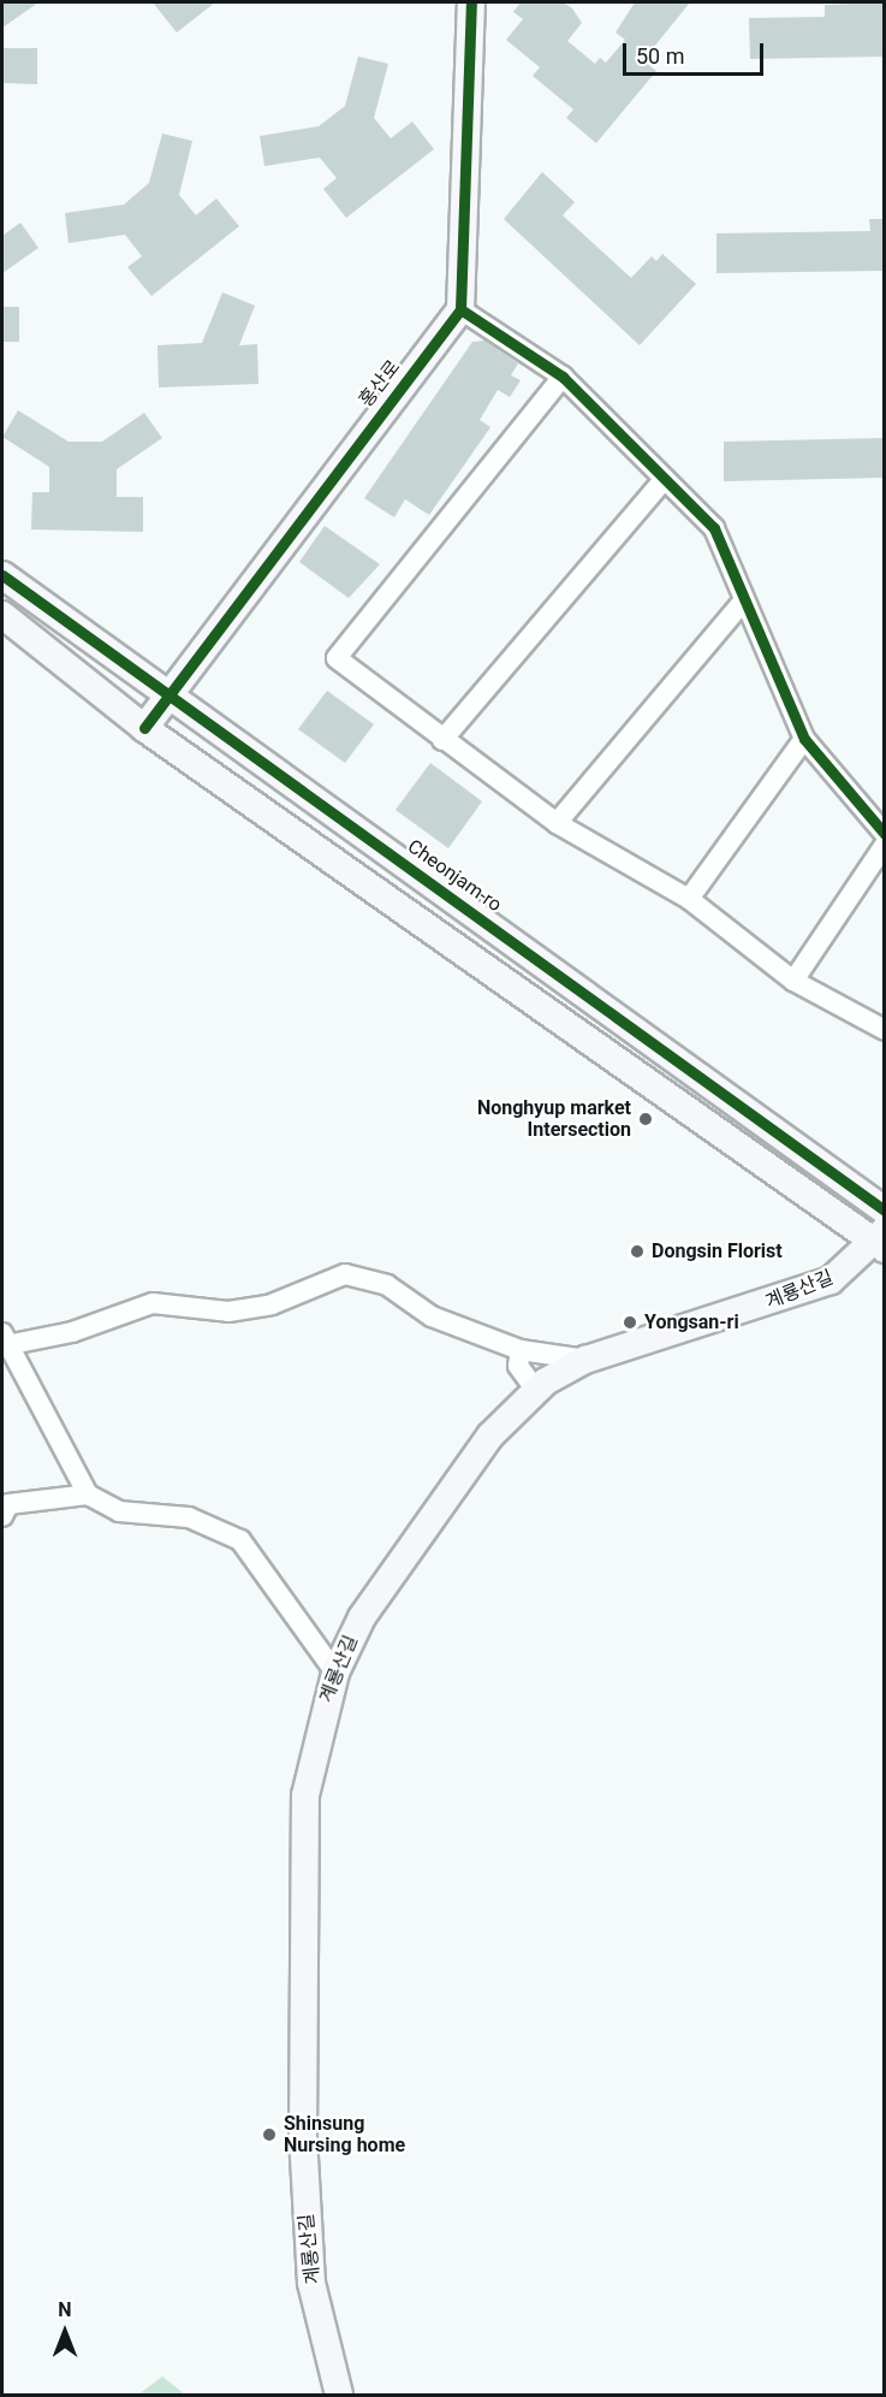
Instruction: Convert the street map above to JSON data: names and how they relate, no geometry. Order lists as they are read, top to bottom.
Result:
{
  "streets": {
    "street": ["홍산로", "Cheonjam-ro", "계룡산길"]
  },
  "crossings": [
    ["홍산로", "Cheonjam-ro"]
  ],
  "places": [
    "Nonghyup market Intersection",
    "Dongsin Florist",
    "Yongsan-ri",
    "Shinsung Nursing home"
  ],
  "scale_bar": "50 m",
  "north": "top"
}
